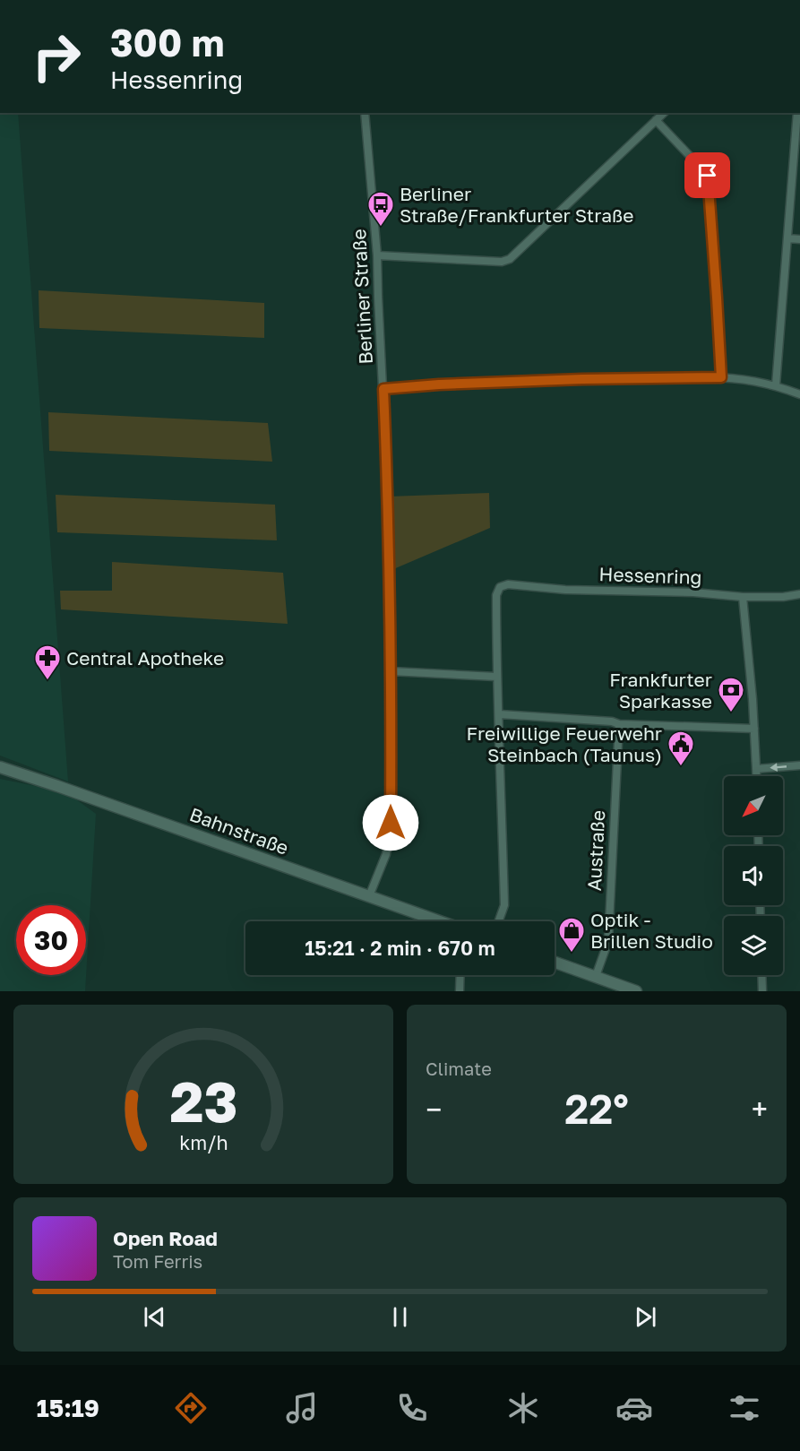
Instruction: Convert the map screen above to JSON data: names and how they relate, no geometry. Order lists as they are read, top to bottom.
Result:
{
  "streets": {
    "main road": ["Bahnstraße"],
    "street": ["Berliner Straße", "Hessenring", "Austraße"]
  },
  "crossings": [
    ["Berliner Straße", "Bahnstraße"]
  ],
  "places": {
    "bus stop": ["Berliner Straße/Frankfurter Straße"],
    "pharmacy": ["Central Apotheke"],
    "bank": ["Frankfurter Sparkasse"],
    "public building": ["Freiwillige Feuerwehr Steinbach (Taunus)"],
    "shop": ["Optik - Brillen Studio"]
  },
  "north": "bottom left",
  "page": {
    "turn": ["300 m", "Hessenring"],
    "limit": "30",
    "trip": "15:21 · 2 min · 670 m",
    "tile": "Climate",
    "heat": ["−", "22°", "+"],
    "song": ["Open Road", "Tom Ferris"],
    "tabs": "15:19",
    "gauge": ["23", "km/h"]
  }
}
